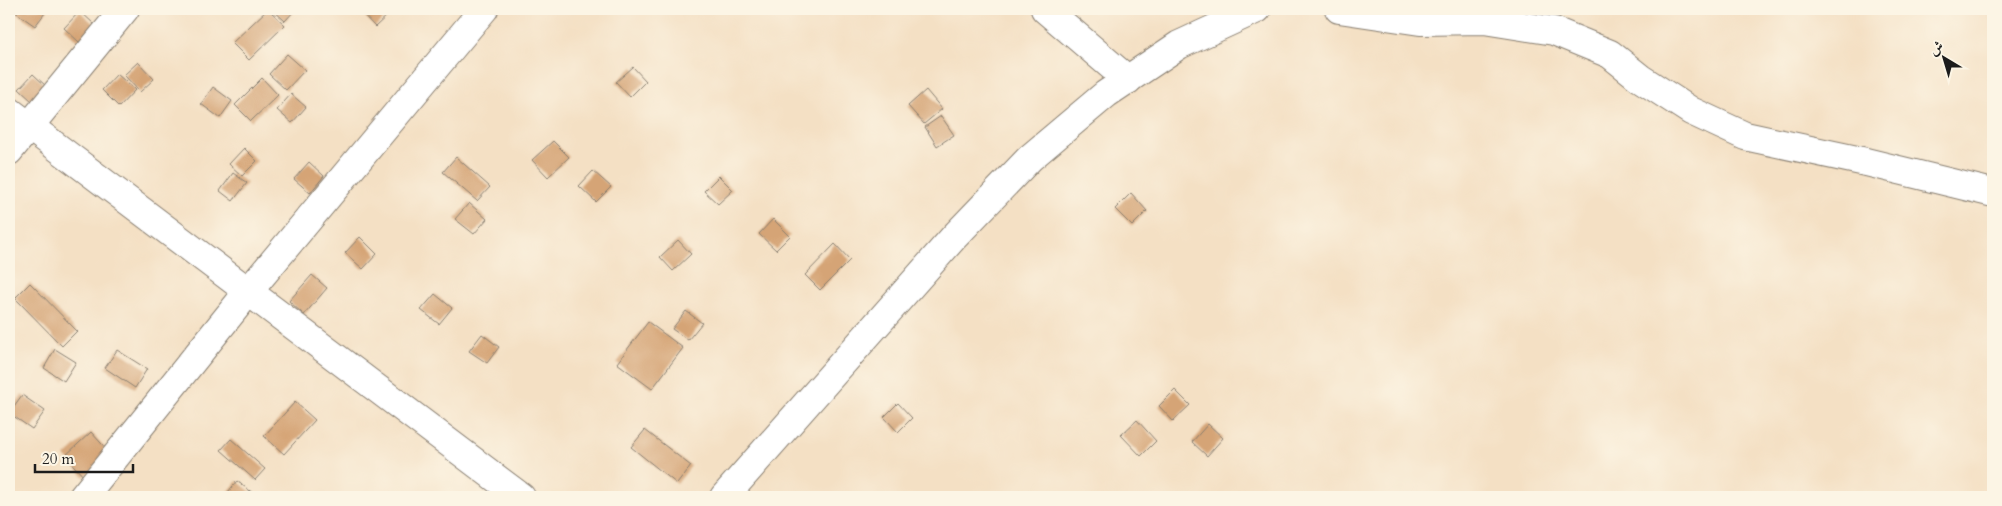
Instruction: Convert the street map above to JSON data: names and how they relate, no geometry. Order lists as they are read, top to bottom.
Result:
{
  "scale_bar": "20 m",
  "north": "top left"
}
